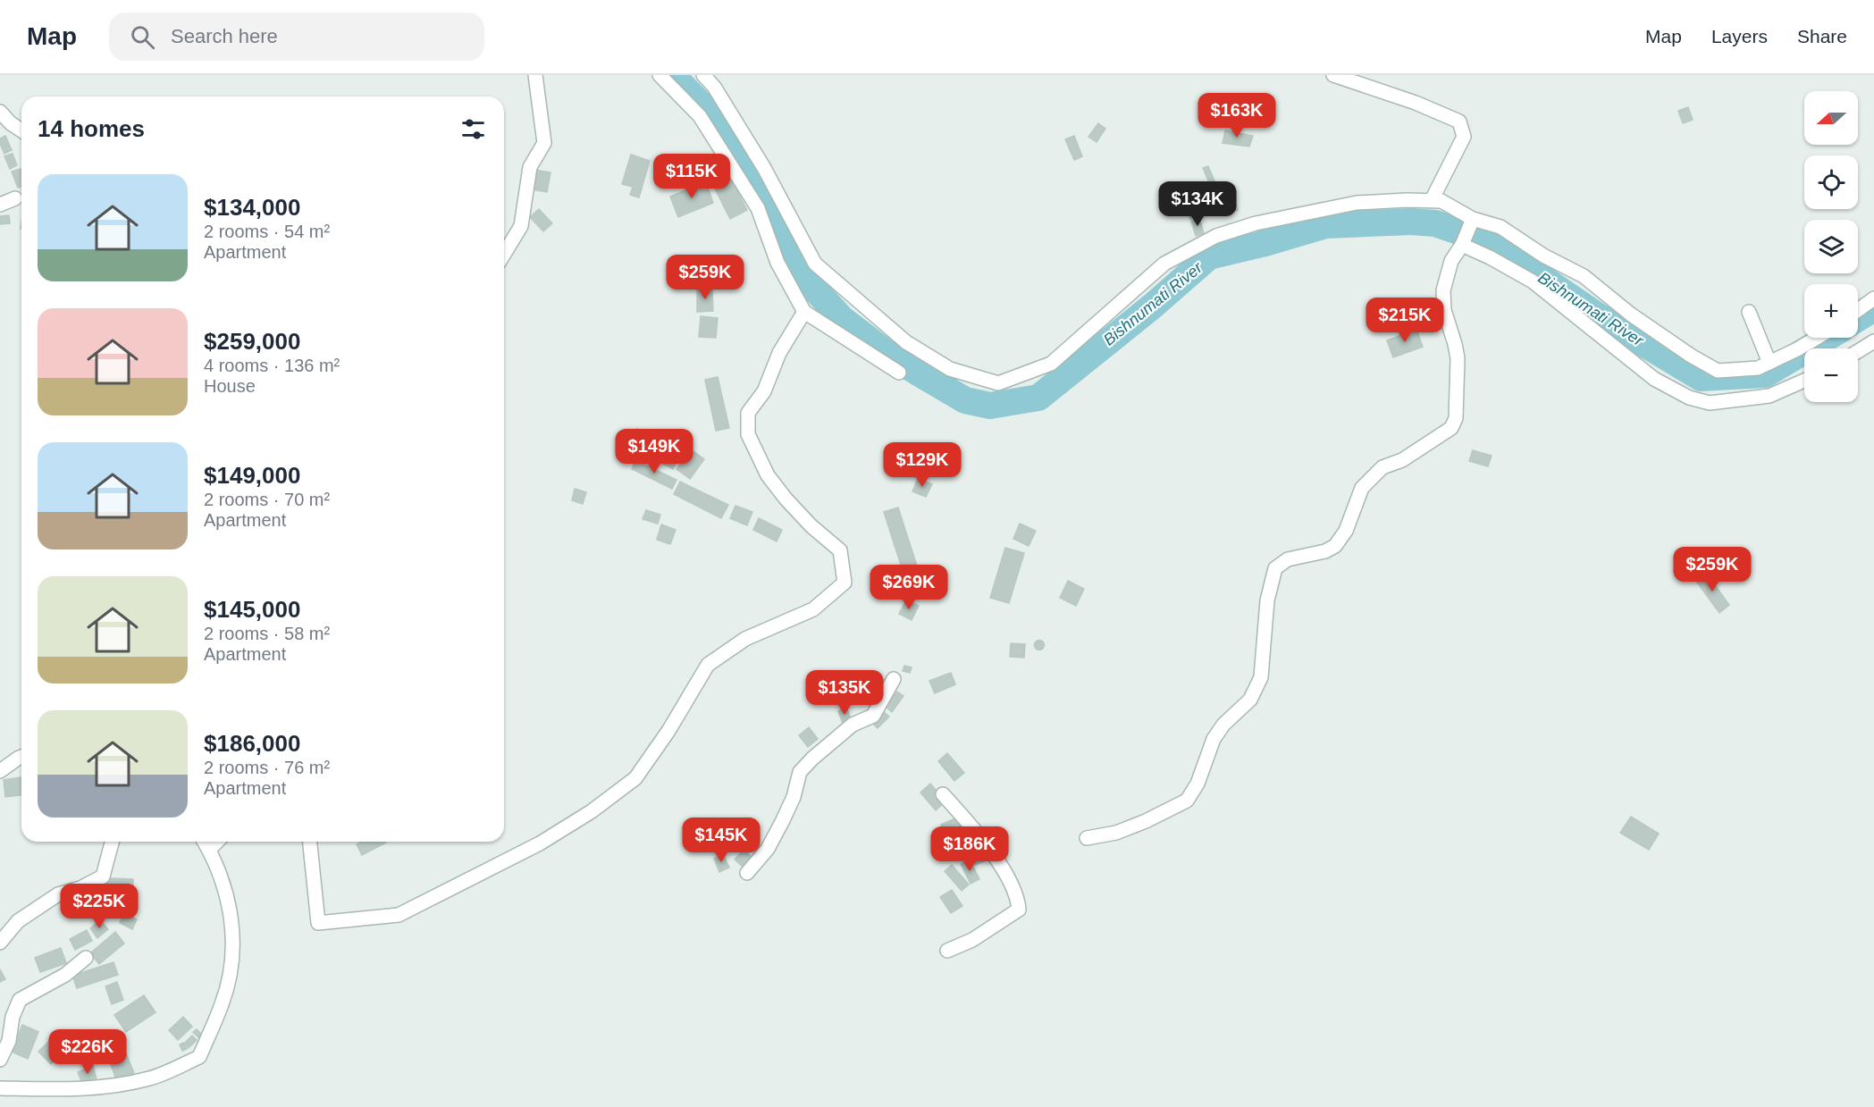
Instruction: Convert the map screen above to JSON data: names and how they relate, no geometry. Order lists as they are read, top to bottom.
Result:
{
  "water": ["Bishnumati River"],
  "north": "left",
  "page": {
    "header": "Map",
    "search": "Search here",
    "nav": ["Map", "Layers", "Share"],
    "map_buttons": ["+", "−"],
    "price": [
      "$163K",
      "$115K",
      "$134K",
      "$259K",
      "$215K",
      "$149K",
      "$129K",
      "$259K",
      "$269K",
      "$135K",
      "$145K",
      "$186K",
      "$225K",
      "$226K"
    ],
    "heading": "14 homes",
    "list": [
      {
        "name": "$134,000",
        "note": "2 rooms · 54 m² · Apartment"
      },
      {
        "name": "$259,000",
        "note": "4 rooms · 136 m² · House"
      },
      {
        "name": "$149,000",
        "note": "2 rooms · 70 m² · Apartment"
      },
      {
        "name": "$145,000",
        "note": "2 rooms · 58 m² · Apartment"
      },
      {
        "name": "$186,000",
        "note": "2 rooms · 76 m² · Apartment"
      }
    ]
  }
}
